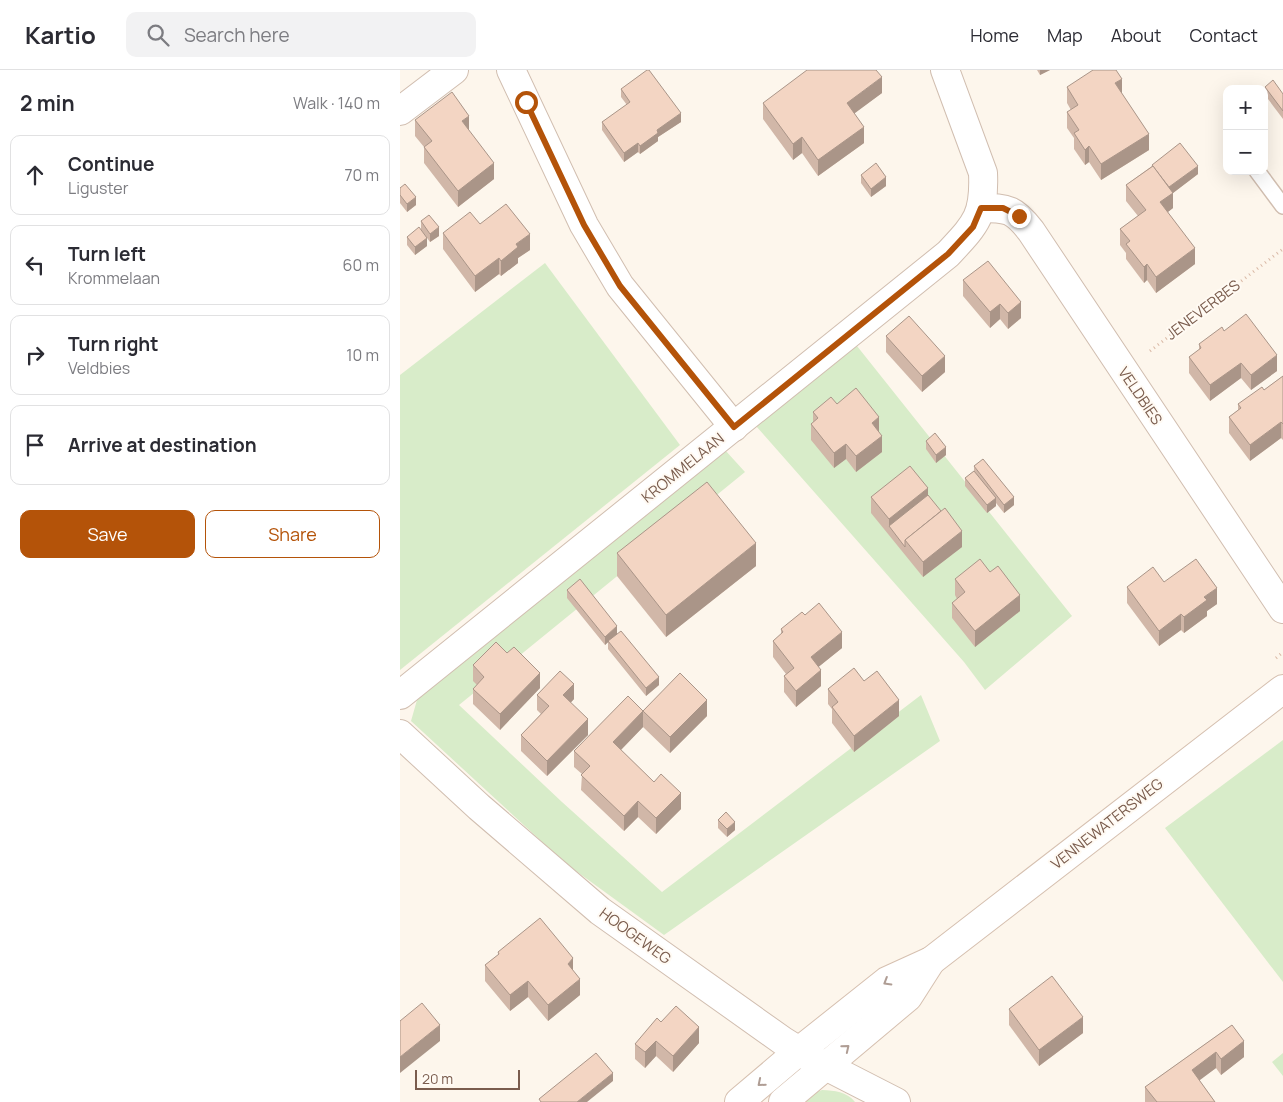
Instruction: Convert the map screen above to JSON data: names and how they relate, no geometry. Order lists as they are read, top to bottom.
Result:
{
  "streets": {
    "street": [
      "VELDBIES",
      "KROMMELAAN",
      "VENNEWATERSWEG",
      "HOOGEWEG"
    ],
    "path": ["JENEVERBES"]
  },
  "crossings": [
    ["JENEVERBES", "VELDBIES"],
    ["VELDBIES", "KROMMELAAN"],
    ["VENNEWATERSWEG", "HOOGEWEG"]
  ],
  "scale_bar": "20 m",
  "page": {
    "header": "Kartio",
    "search": "Search here",
    "nav": [
      "Home",
      "Map",
      "About",
      "Contact"
    ],
    "heading": ["2 min", "Walk · 140 m"],
    "map_buttons": ["+", "−"],
    "list": [
      ["Continue", "Liguster", "70 m"],
      ["Turn left", "Krommelaan", "60 m"],
      ["Turn right", "Veldbies", "10 m"],
      "Arrive at destination"
    ],
    "buttons": ["Save", "Share"],
    "scale": "20 m"
  }
}
